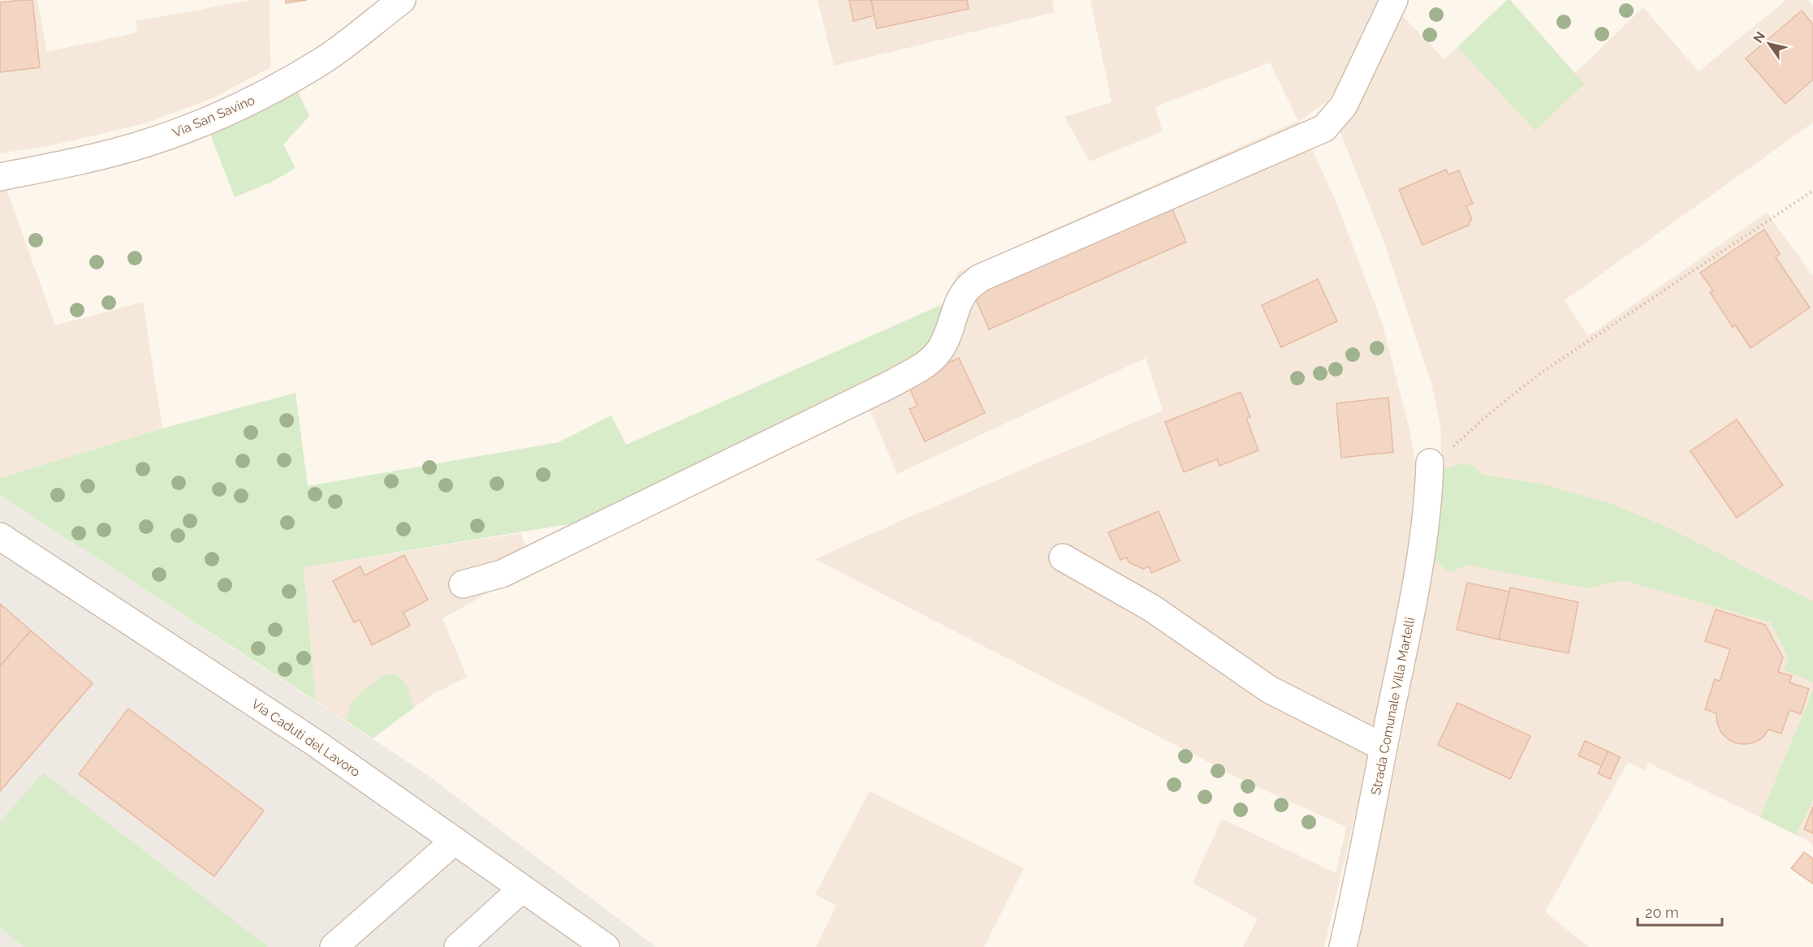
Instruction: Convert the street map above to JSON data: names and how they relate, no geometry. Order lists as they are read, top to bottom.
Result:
{
  "streets": {
    "street": ["Via San Savino", "Strada Comunale Villa Martelli", "Via Caduti del Lavoro"]
  },
  "scale_bar": "20 m",
  "north": "top left"
}
